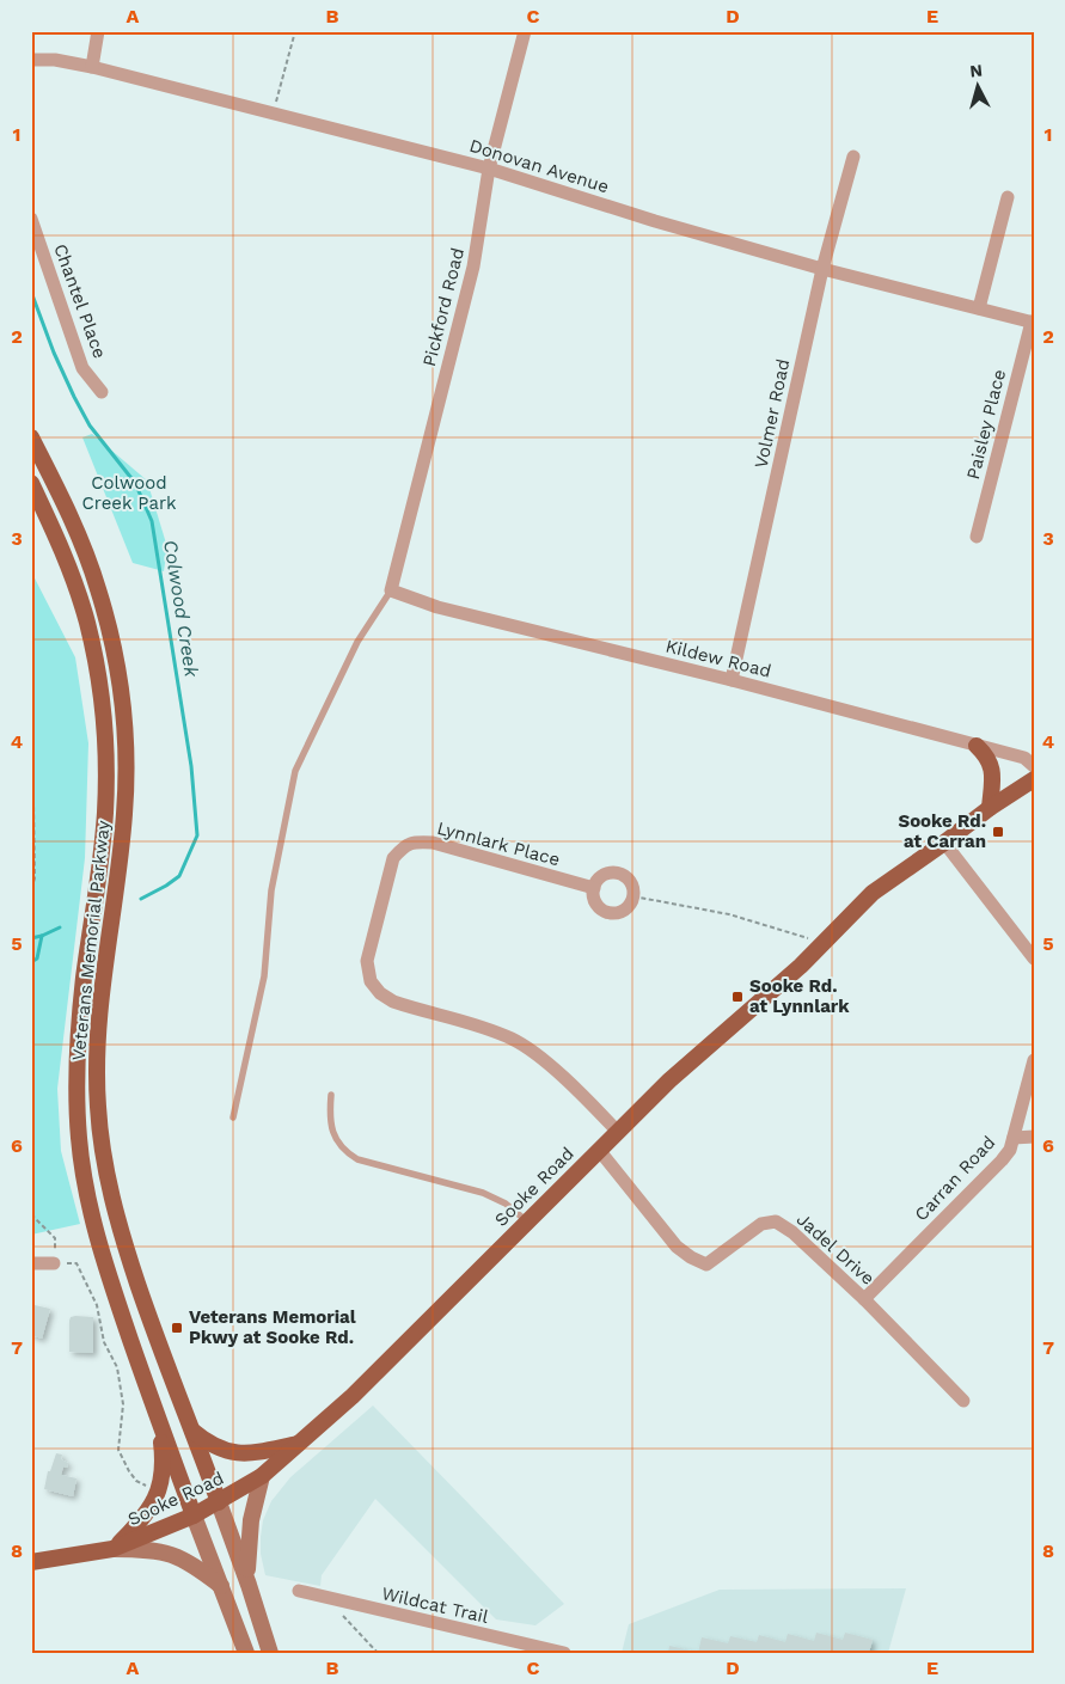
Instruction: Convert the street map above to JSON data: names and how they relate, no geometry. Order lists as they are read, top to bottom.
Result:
{
  "streets": {
    "main road": ["Veterans Memorial Parkway", "Sooke Road"],
    "street": [
      "Donovan Avenue",
      "Chantel Place",
      "Pickford Road",
      "Volmer Road",
      "Paisley Place",
      "Kildew Road",
      "Lynnlark Place",
      "Carran Road",
      "Jadel Drive",
      "Wildcat Trail"
    ]
  },
  "crossings": [
    ["Donovan Avenue", "Pickford Road"],
    ["Donovan Avenue", "Volmer Road"],
    ["Donovan Avenue", "Paisley Place"],
    ["Pickford Road", "Kildew Road"],
    ["Volmer Road", "Kildew Road"],
    ["Lynnlark Place", "Sooke Road"],
    ["Veterans Memorial Parkway", "Sooke Road"],
    ["Carran Road", "Jadel Drive"],
    ["Sooke Road", "Jadel Drive"]
  ],
  "water": ["Colwood Creek"],
  "parks": ["Colwood Creek Park"],
  "places": {
    "transit": ["Sooke Rd. at Carran", "Sooke Rd. at Lynnlark", "Veterans Memorial Pkwy at Sooke Rd."]
  },
  "north": "top",
  "grid": {
    "columns": [
      "A",
      "B",
      "C",
      "D",
      "E"
    ],
    "rows": [
      "1",
      "2",
      "3",
      "4",
      "5",
      "6",
      "7",
      "8"
    ]
  }
}
